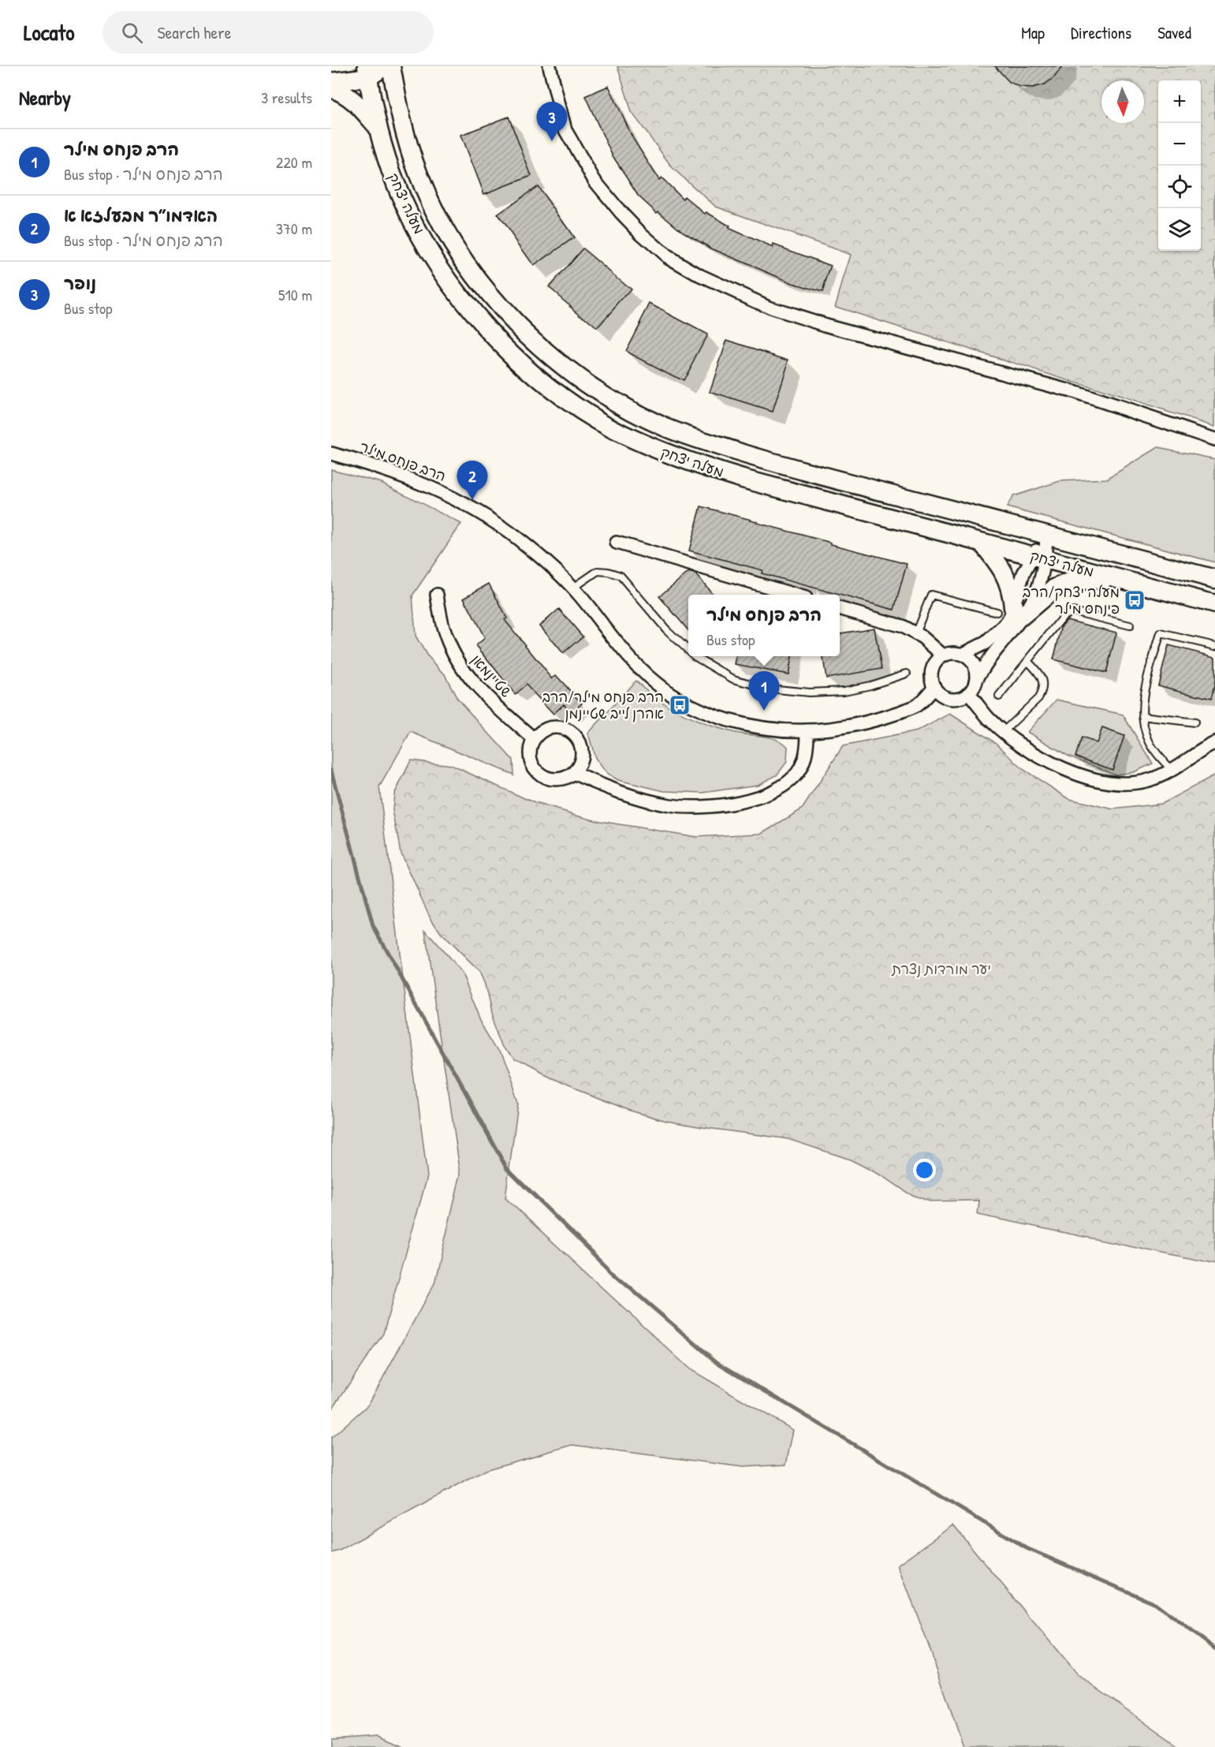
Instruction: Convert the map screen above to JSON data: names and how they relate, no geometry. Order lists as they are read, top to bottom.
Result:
{
  "streets": {
    "street": ["מעלה יצחק", "הרב פנחס מילר", "שטיינמאן"]
  },
  "parks": ["יער מורדות נצרת"],
  "places": {
    "bus stop": ["מעלה יצחק/הרב פינחס מילר", "הרב פנחס מילר/הרב אהרן לייב שטיינמן"]
  },
  "north": "bottom",
  "page": {
    "header": "Locato",
    "search": "Search here",
    "nav": ["Map", "Directions", "Saved"],
    "heading": ["Nearby", "3 results"],
    "map_buttons": ["+", "−"],
    "pins": ["3", "2", "1"],
    "list": [
      {
        "mark": "1",
        "name": "הרב פנחס מילר",
        "note": "Bus stop · הרב פנחס מילר",
        "value": "220 m"
      },
      {
        "mark": "2",
        "name": "האדמו״ר מבעלזא א",
        "note": "Bus stop · הרב פנחס מילר",
        "value": "370 m"
      },
      {
        "mark": "3",
        "name": "נופר",
        "note": "Bus stop",
        "value": "510 m"
      }
    ],
    "popup": ["הרב פנחס מילר", "Bus stop"]
  }
}
